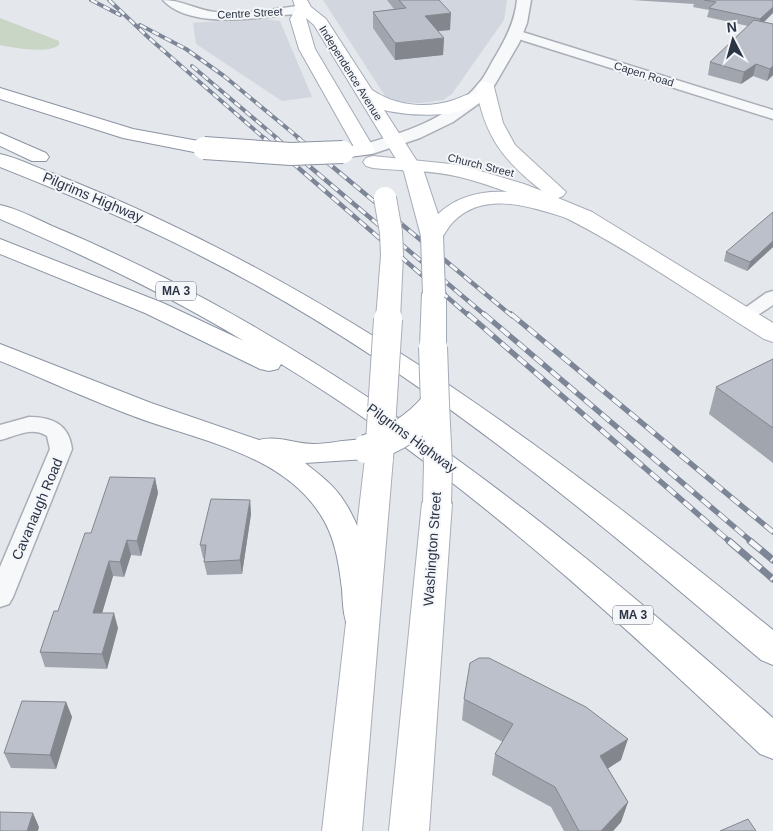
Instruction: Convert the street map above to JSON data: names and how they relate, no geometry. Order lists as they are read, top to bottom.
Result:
{
  "streets": {
    "main road": [
      "Independence Avenue",
      "Church Street",
      "Pilgrims Highway",
      "MA 3",
      "Washington Street"
    ],
    "street": ["Centre Street", "Capen Road", "Cavanaugh Road"]
  },
  "crossings": [
    ["Centre Street", "Independence Avenue"],
    ["Independence Avenue", "Church Street"],
    ["Independence Avenue", "Washington Street"],
    ["Church Street", "Washington Street"]
  ],
  "north": "top"
}
